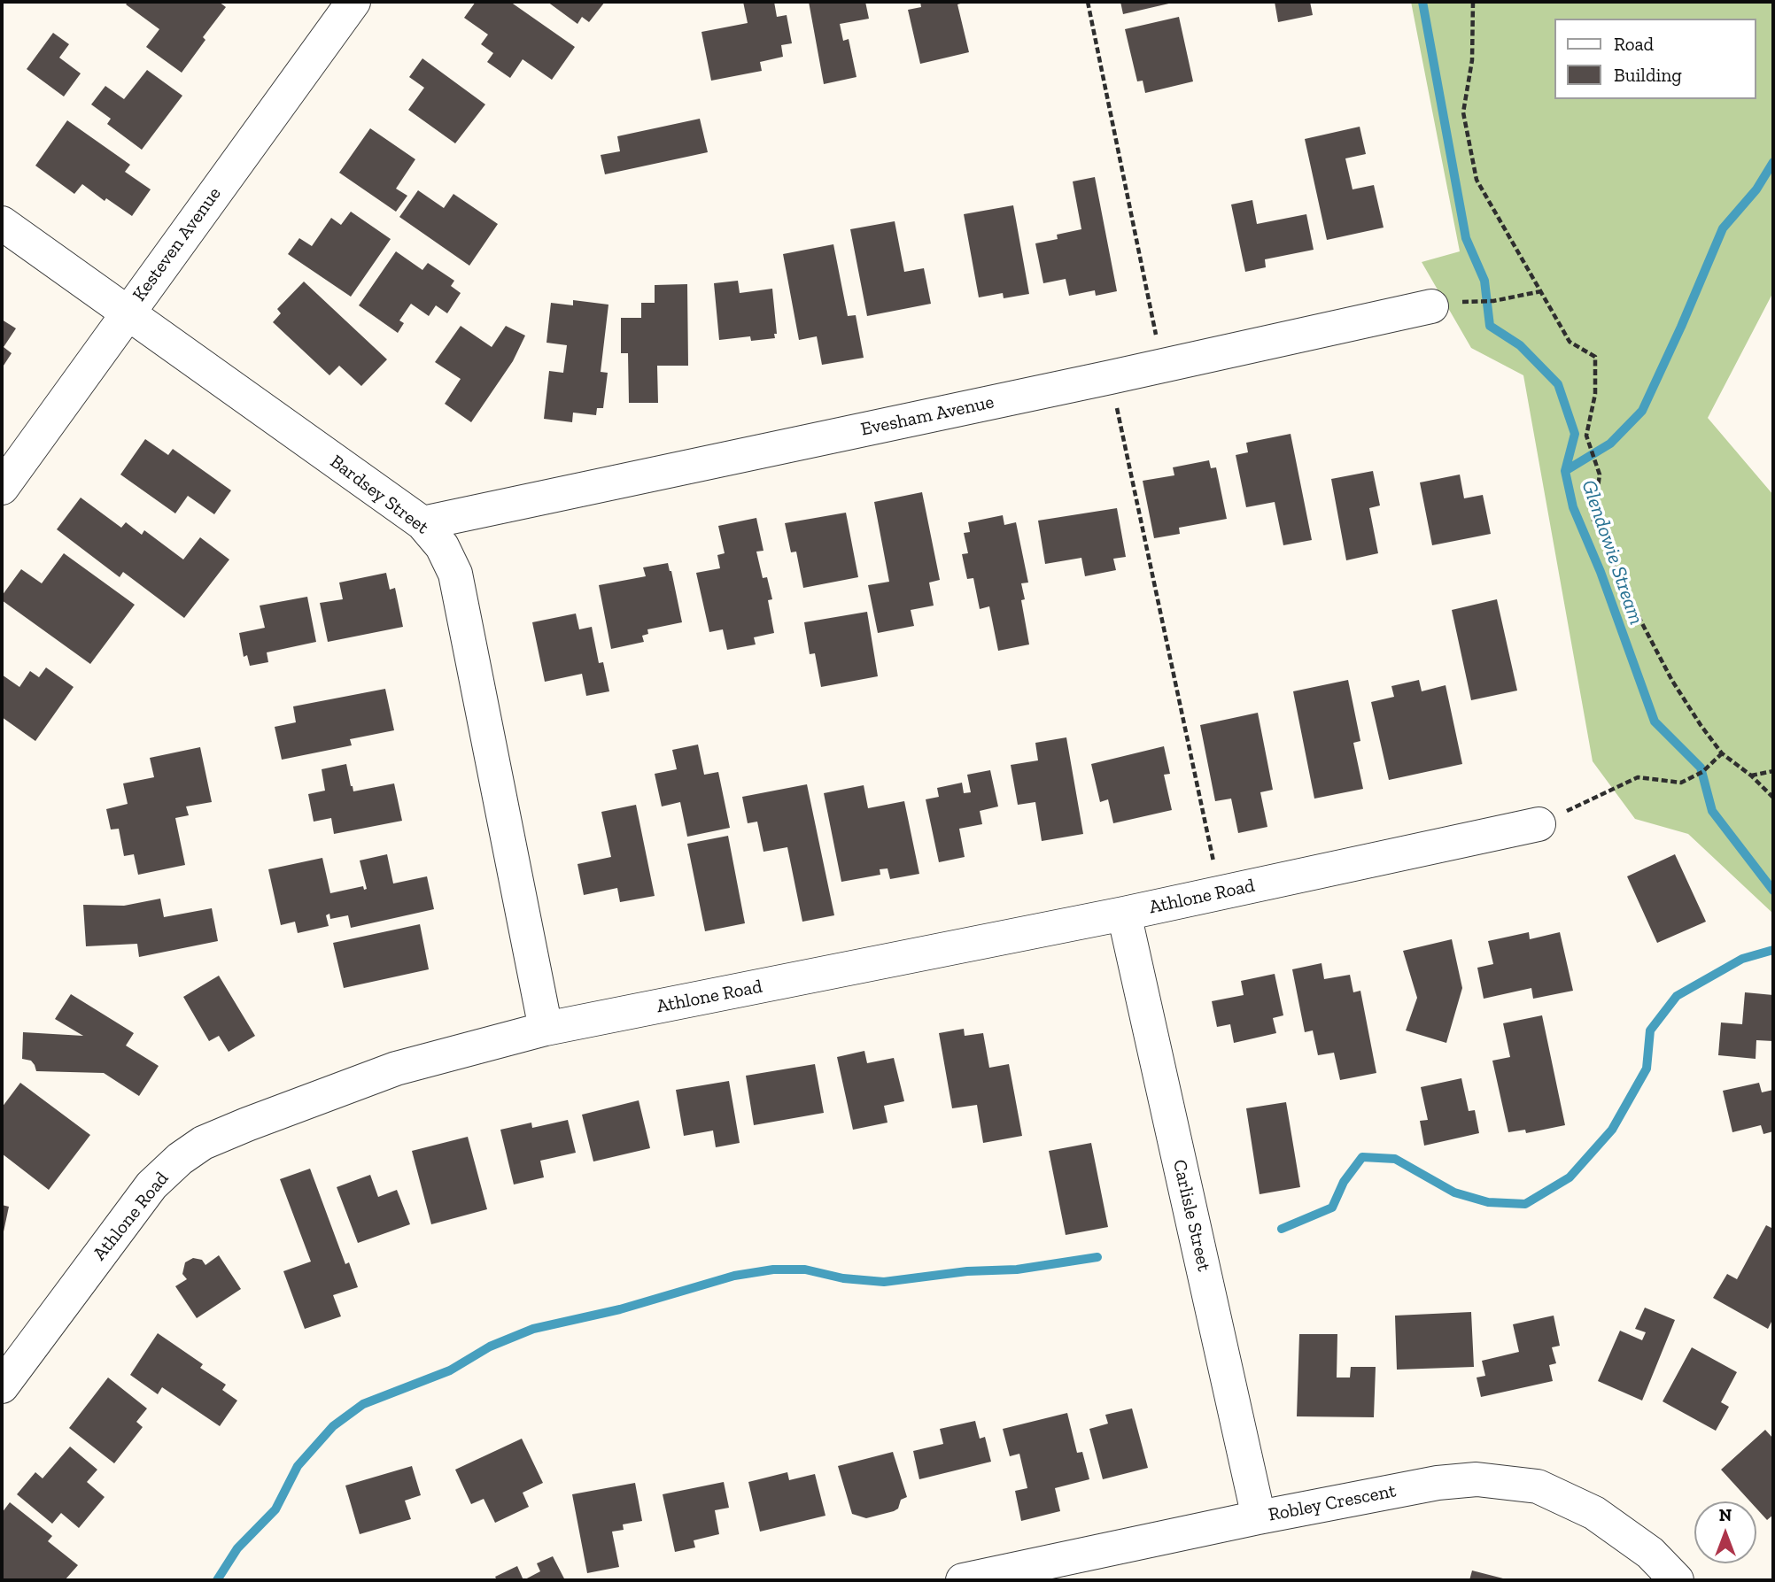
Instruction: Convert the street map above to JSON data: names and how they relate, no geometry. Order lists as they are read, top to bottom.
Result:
{
  "streets": {
    "street": [
      "Kesteven Avenue",
      "Evesham Avenue",
      "Bardsey Street",
      "Athlone Road",
      "Carlisle Street",
      "Robley Crescent"
    ]
  },
  "crossings": [
    ["Kesteven Avenue", "Bardsey Street"],
    ["Evesham Avenue", "Bardsey Street"],
    ["Bardsey Street", "Athlone Road"],
    ["Athlone Road", "Carlisle Street"],
    ["Carlisle Street", "Robley Crescent"]
  ],
  "water": ["Glendowie Stream"],
  "legend": ["Road", "Building"],
  "north": "top"
}
